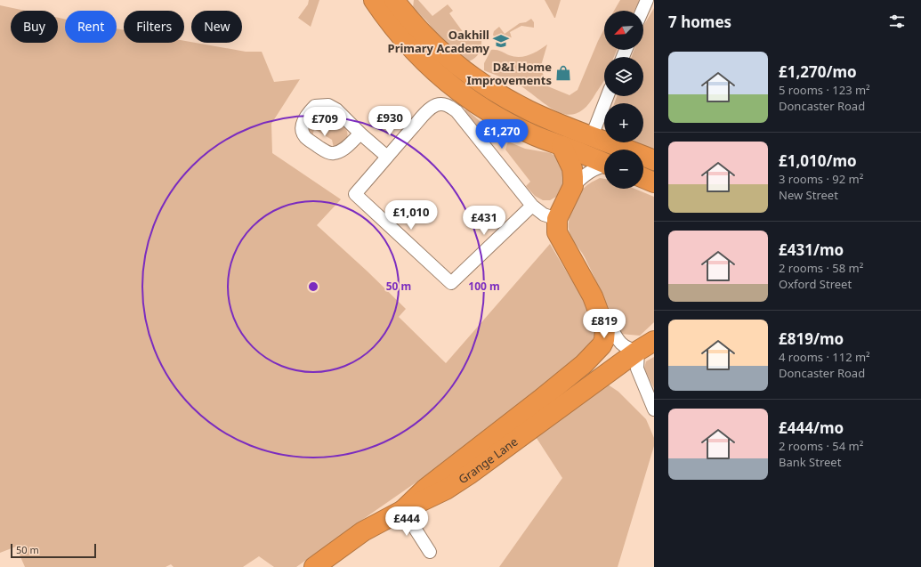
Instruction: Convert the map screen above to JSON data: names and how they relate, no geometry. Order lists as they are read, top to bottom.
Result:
{
  "streets": {
    "highway": ["Grange Lane"]
  },
  "places": {
    "school or university": ["Oakhill Primary Academy"],
    "shop": ["D&I Home Improvements"]
  },
  "scale_bar": "50 m",
  "north": "bottom left",
  "page": {
    "heading": "7 homes",
    "map_buttons": ["+", "−"],
    "chip": [
      "Buy",
      "Rent",
      "Filters",
      "New"
    ],
    "list": [
      {
        "name": "£1,270/mo",
        "note": "5 rooms · 123 m² · Doncaster Road"
      },
      {
        "name": "£1,010/mo",
        "note": "3 rooms · 92 m² · New Street"
      },
      {
        "name": "£431/mo",
        "note": "2 rooms · 58 m² · Oxford Street"
      },
      {
        "name": "£819/mo",
        "note": "4 rooms · 112 m² · Doncaster Road"
      },
      {
        "name": "£444/mo",
        "note": "2 rooms · 54 m² · Bank Street"
      }
    ],
    "price": [
      "£930",
      "£709",
      "£1,270",
      "£1,010",
      "£431",
      "£819",
      "£444"
    ],
    "scale": "50 m"
  },
  "rings": ["50 m", "100 m"]
}
